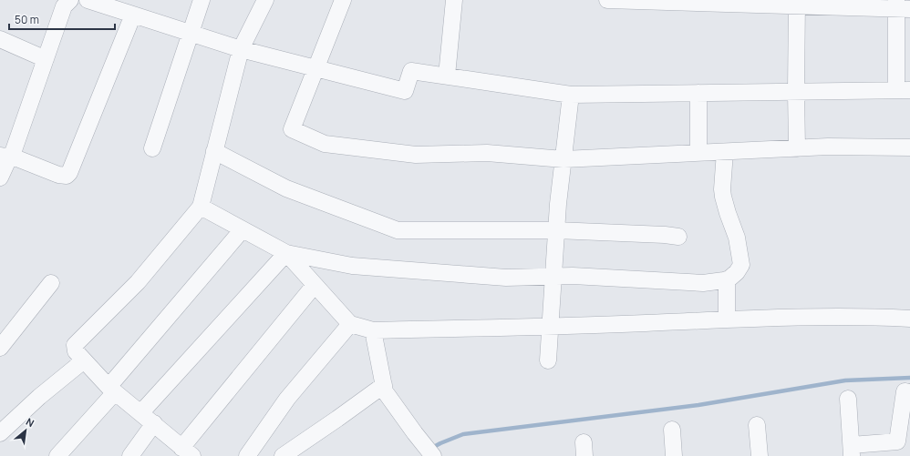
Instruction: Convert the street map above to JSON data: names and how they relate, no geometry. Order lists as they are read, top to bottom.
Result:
{
  "scale_bar": "50 m",
  "north": "top right"
}
